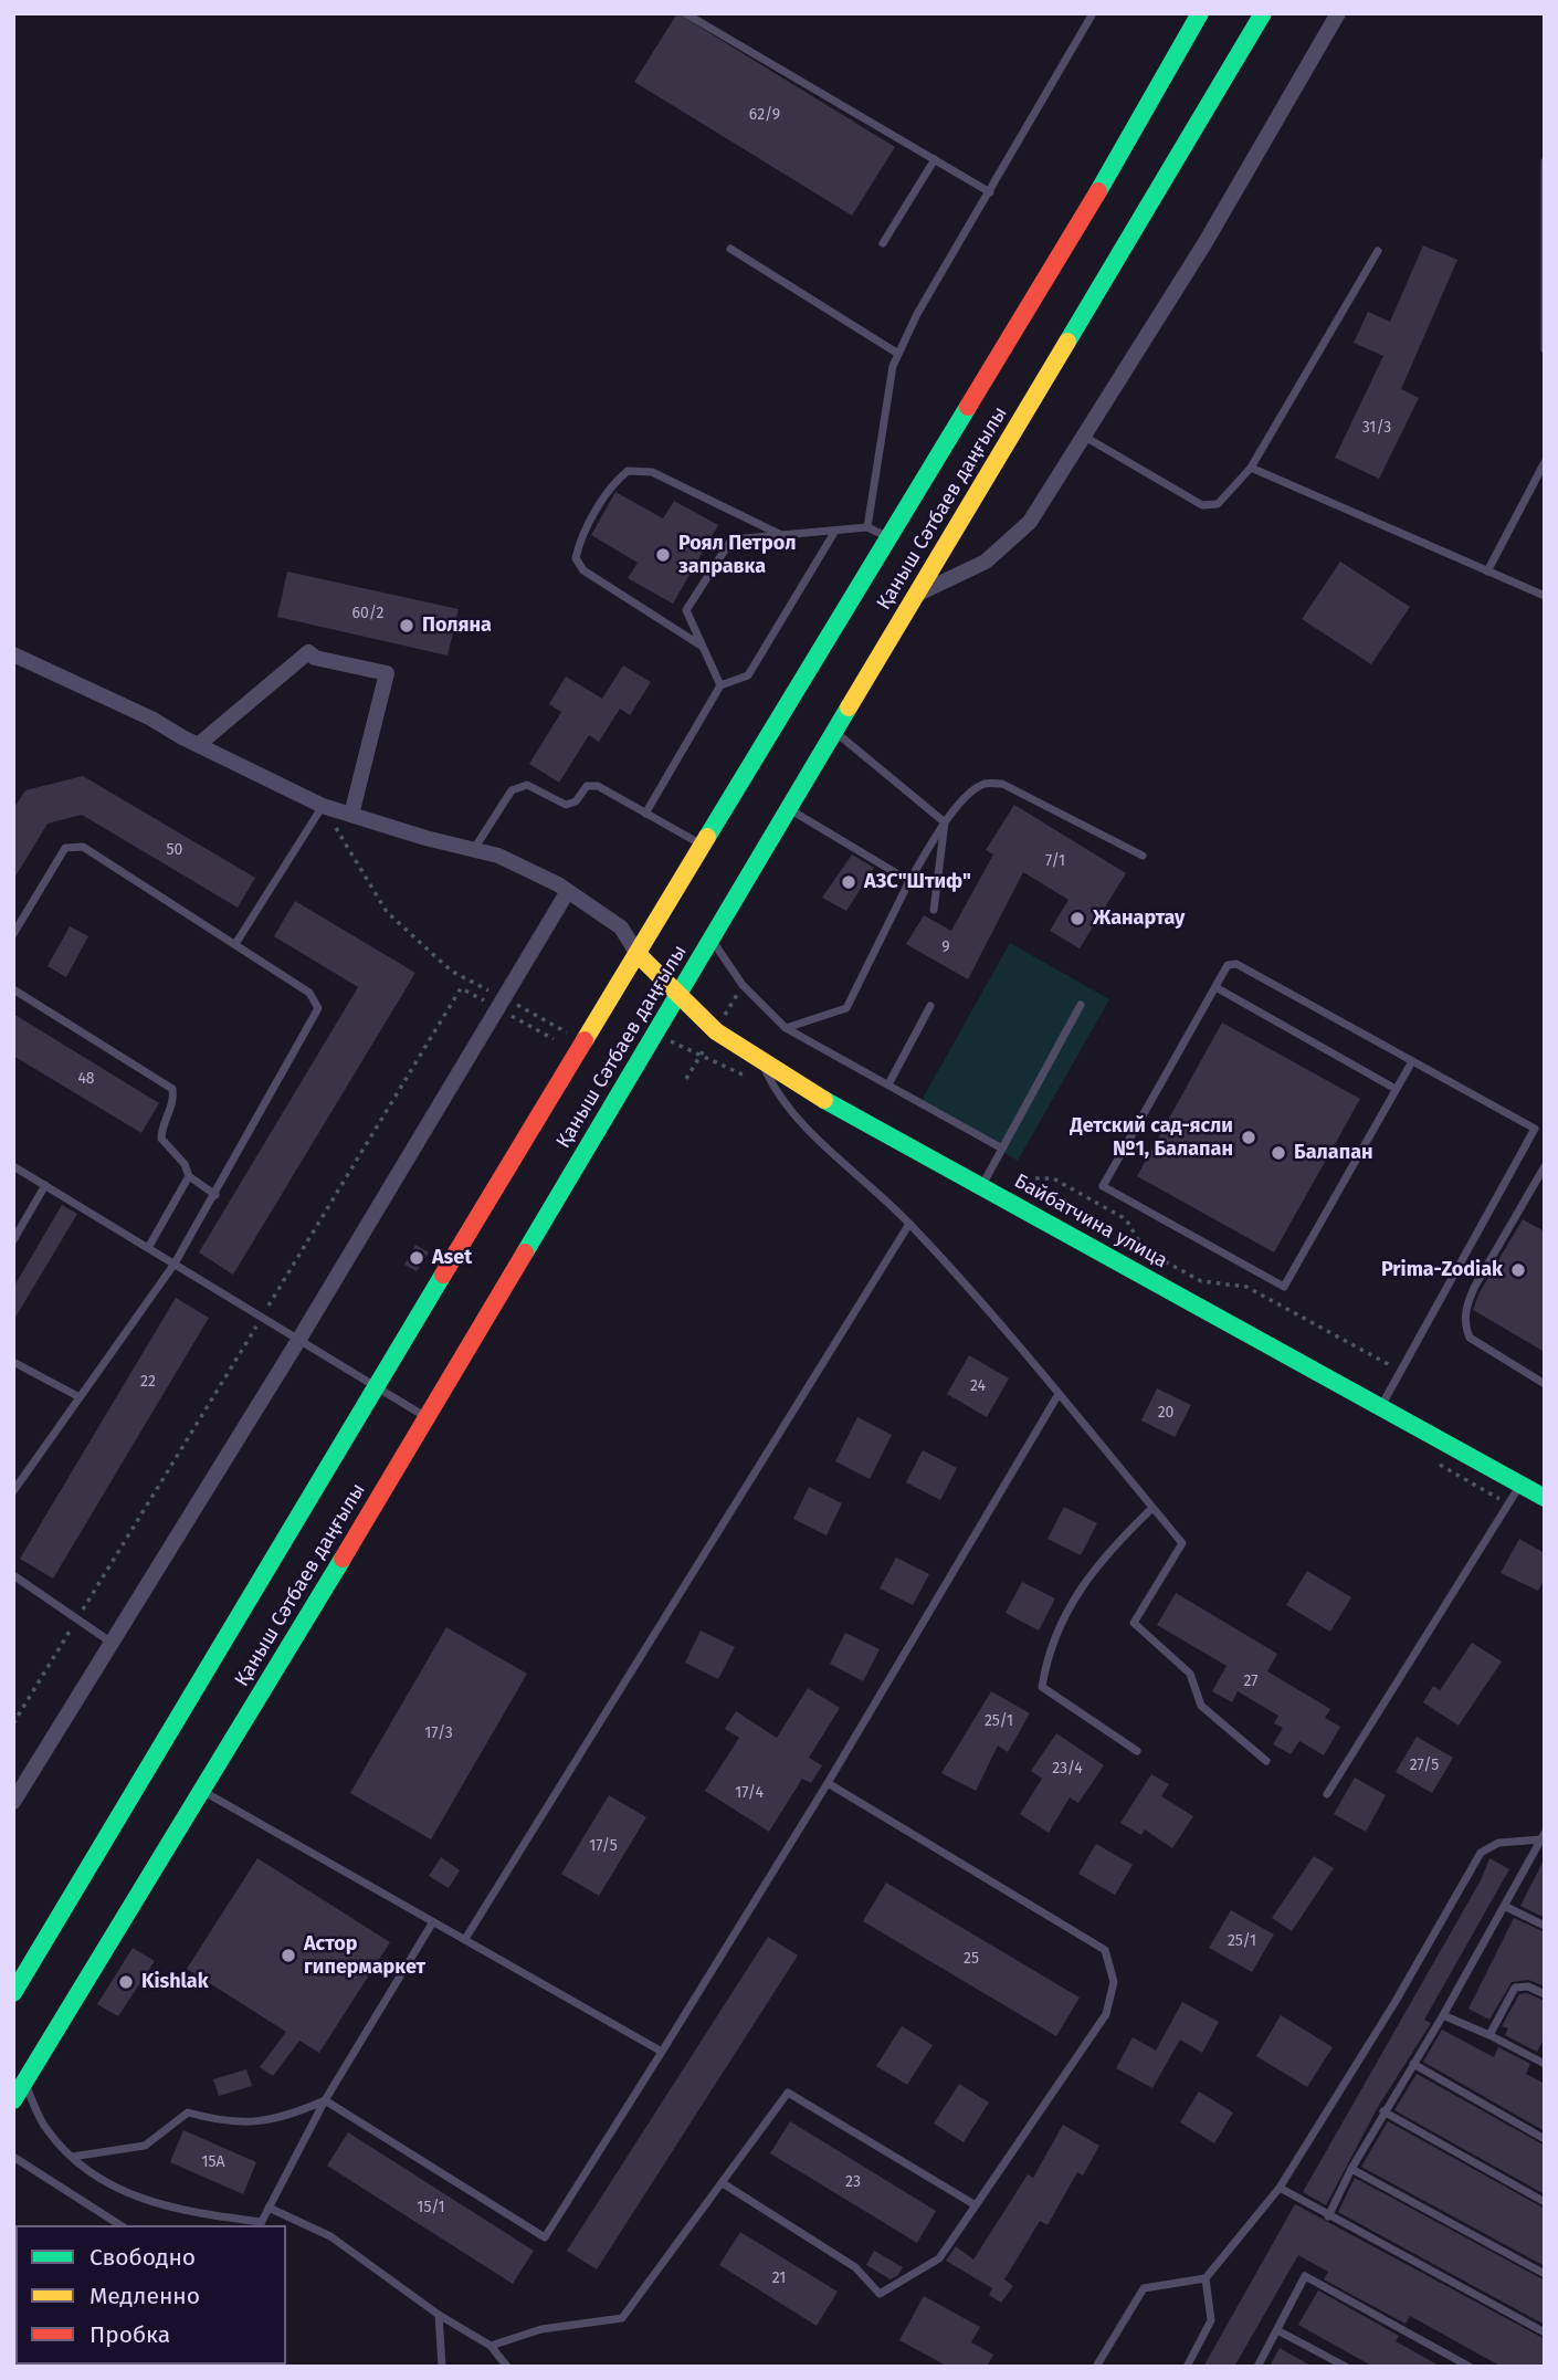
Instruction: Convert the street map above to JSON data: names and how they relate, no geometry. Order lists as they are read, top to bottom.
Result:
{
  "streets": {
    "main road": ["Қаныш Сәтбаев даңғылы", "Байбатчина улица"]
  },
  "crossings": [
    ["Қаныш Сәтбаев даңғылы", "Байбатчина улица"]
  ],
  "places": [
    "Роял Петрол заправка",
    "Поляна",
    "АЗС\"Штиф\"",
    "Жанартау",
    "Детский сад-ясли №1, Балапан",
    "Балапан",
    "Aset",
    "Prima-Zodiak",
    "Астор гипермаркет",
    "Kishlak"
  ],
  "house_numbers": [
    "62/9",
    "31/3",
    "60/2",
    "50",
    "7/1",
    "9",
    "48",
    "22",
    "24",
    "20",
    "27",
    "25/1",
    "17/3",
    "27/5",
    "23/4",
    "17/4",
    "17/5",
    "25/1",
    "25",
    "15А",
    "23",
    "15/1",
    "21"
  ],
  "legend": ["Свободно", "Медленно", "Пробка"]
}
